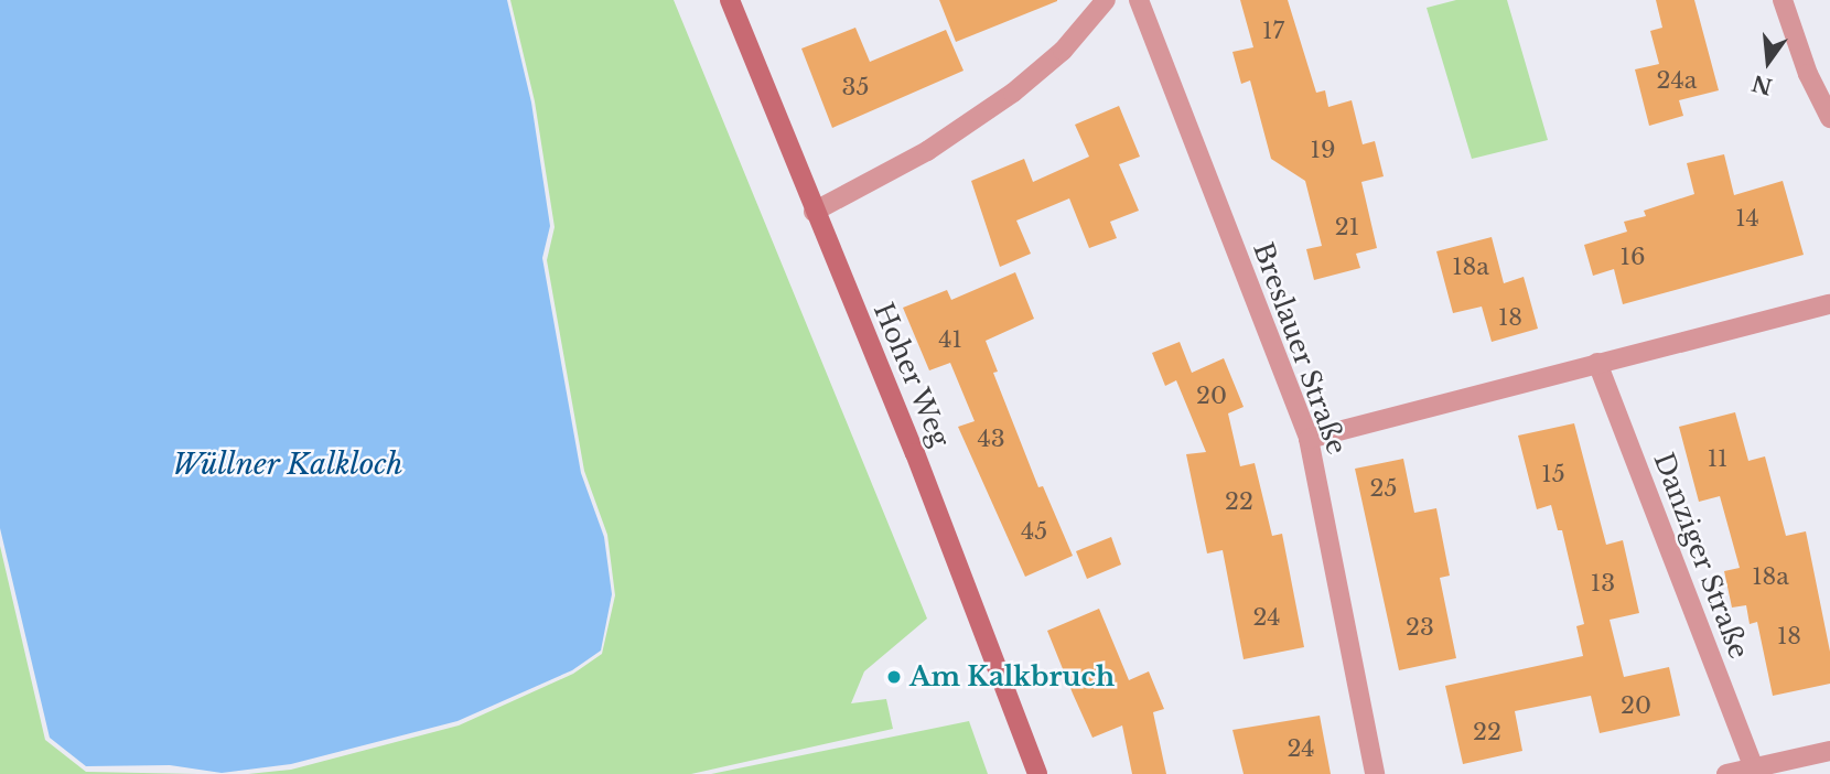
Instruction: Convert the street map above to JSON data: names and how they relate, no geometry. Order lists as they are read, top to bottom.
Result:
{
  "streets": {
    "street": ["Breslauer Straße", "Hoher Weg", "Danziger Straße"]
  },
  "water": ["Wüllner Kalkloch"],
  "places": ["Am Kalkbruch"],
  "house_numbers": [
    "17",
    "24a",
    "35",
    "19",
    "14",
    "21",
    "16",
    "18a",
    "18",
    "41",
    "20",
    "43",
    "11",
    "15",
    "25",
    "22",
    "45",
    "18a",
    "13",
    "24",
    "23",
    "18",
    "20",
    "22",
    "24"
  ],
  "north": "bottom"
}
